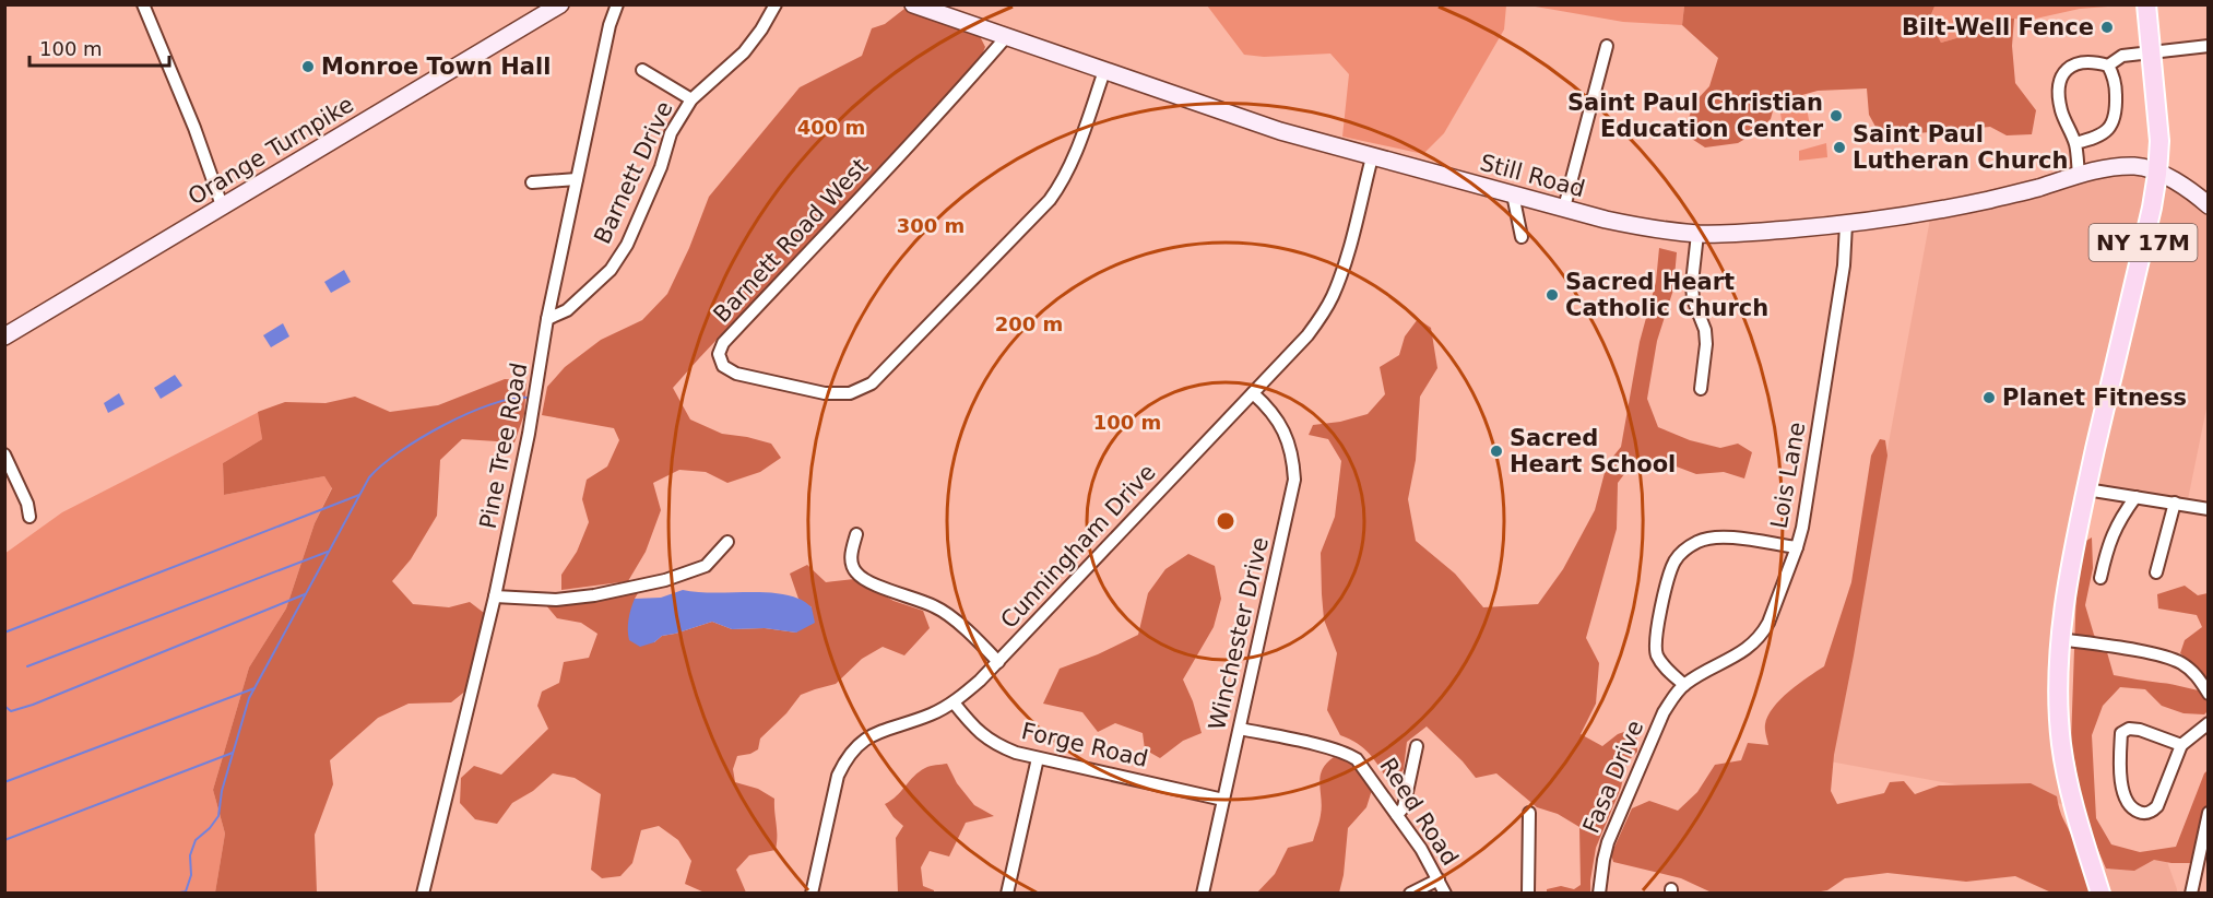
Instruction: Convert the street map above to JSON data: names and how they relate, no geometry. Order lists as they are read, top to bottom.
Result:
{
  "streets": {
    "main road": ["Orange Turnpike", "Still Road", "NY 17M"],
    "street": [
      "Barnett Drive",
      "Barnett Road West",
      "Pine Tree Road",
      "Lois Lane",
      "Cunningham Drive",
      "Winchester Drive",
      "Forge Road",
      "Fasa Drive",
      "Reed Road"
    ]
  },
  "crossings": [
    ["Barnett Drive", "Pine Tree Road"],
    ["Still Road", "Barnett Road West"],
    ["Still Road", "NY 17M"],
    ["Still Road", "Lois Lane"],
    ["Still Road", "Cunningham Drive"],
    ["Lois Lane", "Fasa Drive"],
    ["Cunningham Drive", "Winchester Drive"],
    ["Cunningham Drive", "Forge Road"],
    ["Winchester Drive", "Forge Road"],
    ["Winchester Drive", "Reed Road"]
  ],
  "places": [
    "Bilt-Well Fence",
    "Monroe Town Hall",
    "Saint Paul Christian Education Center",
    "Saint Paul Lutheran Church",
    "Sacred Heart Catholic Church",
    "Planet Fitness",
    "Sacred Heart School"
  ],
  "scale_bar": "100 m",
  "rings": [
    "400 m",
    "300 m",
    "200 m",
    "100 m"
  ]
}
